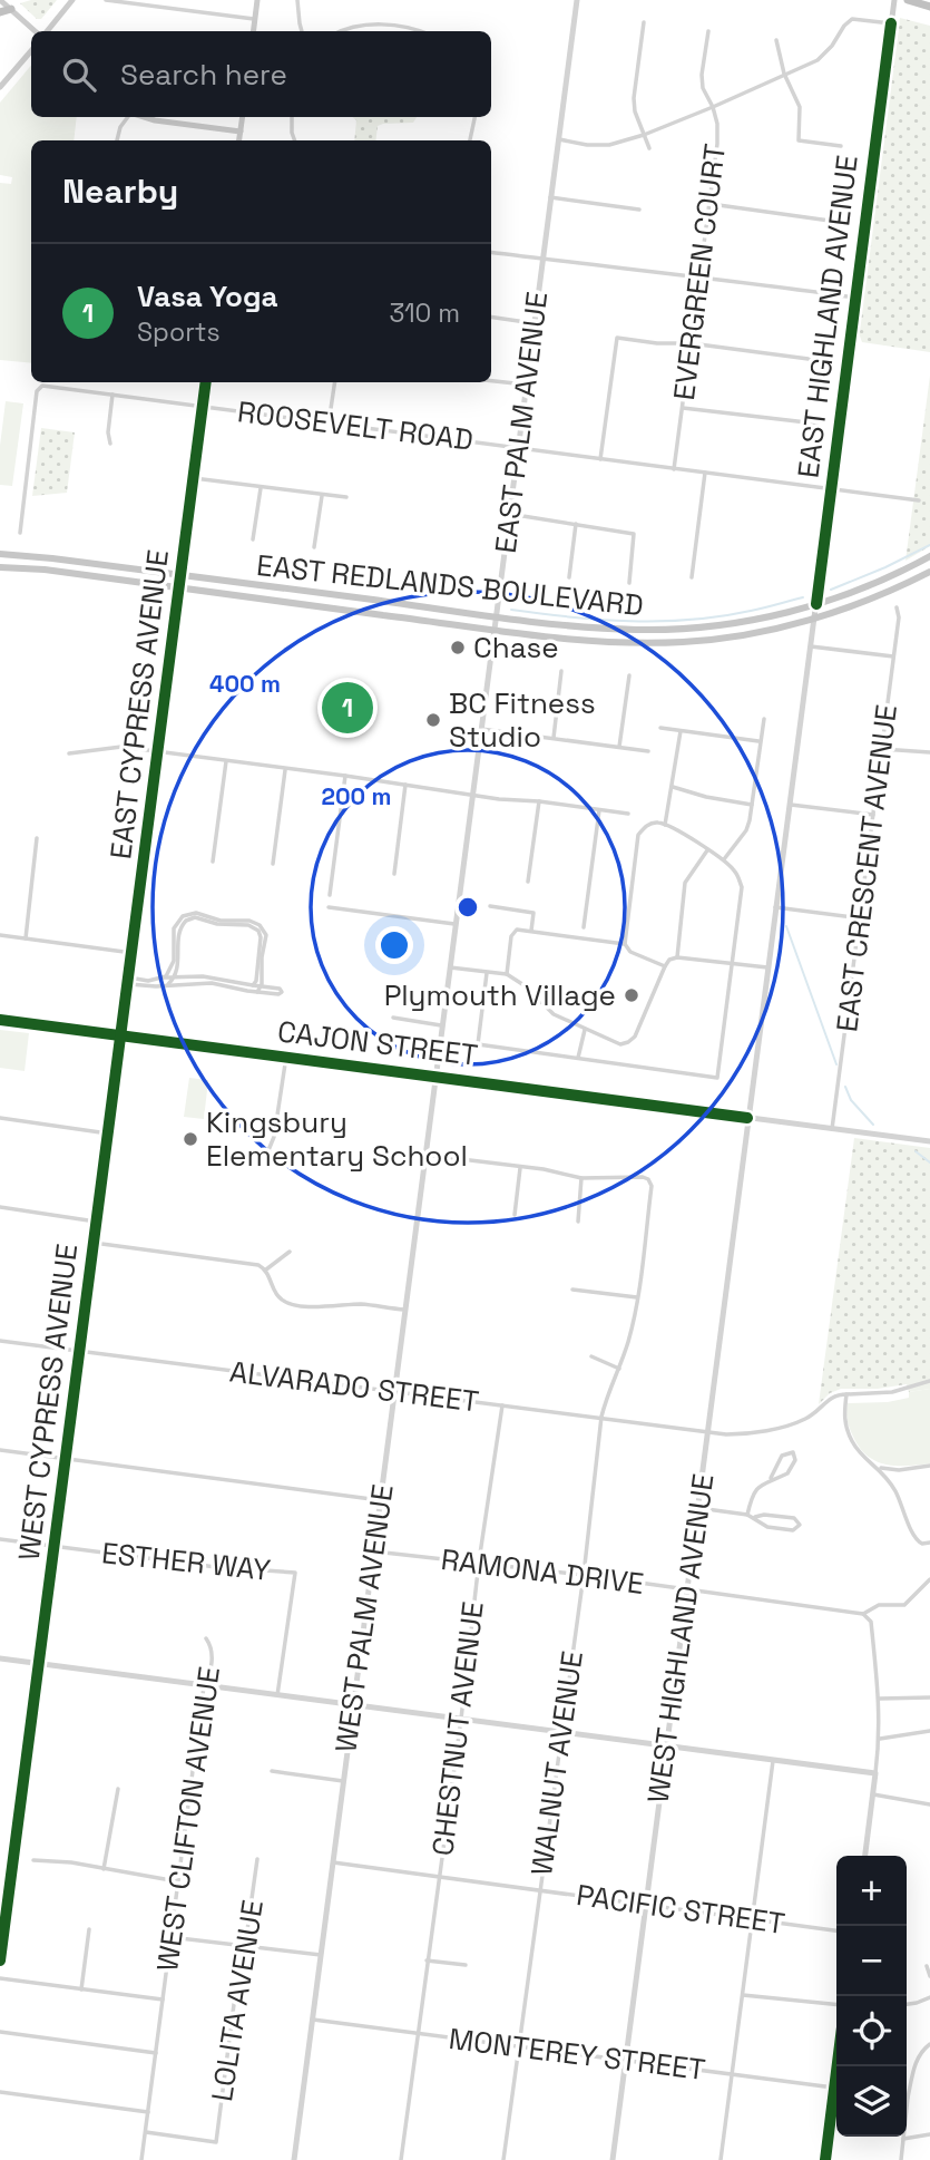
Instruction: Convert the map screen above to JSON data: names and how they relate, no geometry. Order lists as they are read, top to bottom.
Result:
{
  "streets": {
    "main road": [
      "EAST HIGHLAND AVENUE",
      "EAST REDLANDS BOULEVARD",
      "EAST CYPRESS AVENUE",
      "WEST CYPRESS AVENUE"
    ],
    "street": [
      "EVERGREEN COURT",
      "EAST PALM AVENUE",
      "ROOSEVELT ROAD",
      "EAST CRESCENT AVENUE",
      "CAJON STREET",
      "ALVARADO STREET",
      "ESTHER WAY",
      "RAMONA DRIVE",
      "WEST PALM AVENUE",
      "WEST HIGHLAND AVENUE",
      "CHESTNUT AVENUE",
      "WALNUT AVENUE",
      "WEST CLIFTON AVENUE",
      "PACIFIC STREET",
      "LOLITA AVENUE",
      "MONTEREY STREET"
    ]
  },
  "crossings": [
    ["EVERGREEN COURT", "ROOSEVELT ROAD"],
    ["EAST HIGHLAND AVENUE", "ROOSEVELT ROAD"],
    ["EAST HIGHLAND AVENUE", "EAST REDLANDS BOULEVARD"],
    ["EAST HIGHLAND AVENUE", "CAJON STREET"],
    ["EAST HIGHLAND AVENUE", "WEST HIGHLAND AVENUE"],
    ["EAST PALM AVENUE", "ROOSEVELT ROAD"],
    ["EAST PALM AVENUE", "EAST REDLANDS BOULEVARD"],
    ["EAST PALM AVENUE", "CAJON STREET"],
    ["EAST PALM AVENUE", "WEST PALM AVENUE"],
    ["ROOSEVELT ROAD", "EAST CYPRESS AVENUE"],
    ["EAST REDLANDS BOULEVARD", "EAST CYPRESS AVENUE"],
    ["EAST CYPRESS AVENUE", "CAJON STREET"],
    ["EAST CYPRESS AVENUE", "WEST CYPRESS AVENUE"],
    ["EAST CRESCENT AVENUE", "CAJON STREET"],
    ["CAJON STREET", "WEST CYPRESS AVENUE"],
    ["CAJON STREET", "WEST PALM AVENUE"],
    ["CAJON STREET", "WEST HIGHLAND AVENUE"],
    ["ALVARADO STREET", "WEST CYPRESS AVENUE"],
    ["ALVARADO STREET", "WEST PALM AVENUE"],
    ["ALVARADO STREET", "WEST HIGHLAND AVENUE"],
    ["ALVARADO STREET", "CHESTNUT AVENUE"],
    ["ALVARADO STREET", "WALNUT AVENUE"],
    ["WEST CYPRESS AVENUE", "ESTHER WAY"],
    ["RAMONA DRIVE", "WEST PALM AVENUE"],
    ["RAMONA DRIVE", "WEST HIGHLAND AVENUE"],
    ["RAMONA DRIVE", "CHESTNUT AVENUE"],
    ["RAMONA DRIVE", "WALNUT AVENUE"],
    ["WEST PALM AVENUE", "PACIFIC STREET"],
    ["WEST PALM AVENUE", "MONTEREY STREET"],
    ["WEST HIGHLAND AVENUE", "PACIFIC STREET"],
    ["WEST HIGHLAND AVENUE", "MONTEREY STREET"],
    ["CHESTNUT AVENUE", "PACIFIC STREET"],
    ["CHESTNUT AVENUE", "MONTEREY STREET"],
    ["WALNUT AVENUE", "PACIFIC STREET"],
    ["WALNUT AVENUE", "MONTEREY STREET"]
  ],
  "places": [
    "Chase",
    "BC Fitness Studio",
    "Plymouth Village",
    "Kingsbury Elementary School"
  ],
  "page": {
    "search": "Search here",
    "heading": "Nearby",
    "list": [
      {
        "mark": "1",
        "name": "Vasa Yoga",
        "note": "Sports",
        "value": "310 m"
      }
    ],
    "pins": "1",
    "map_buttons": ["+", "−"]
  },
  "rings": ["400 m", "200 m"]
}
